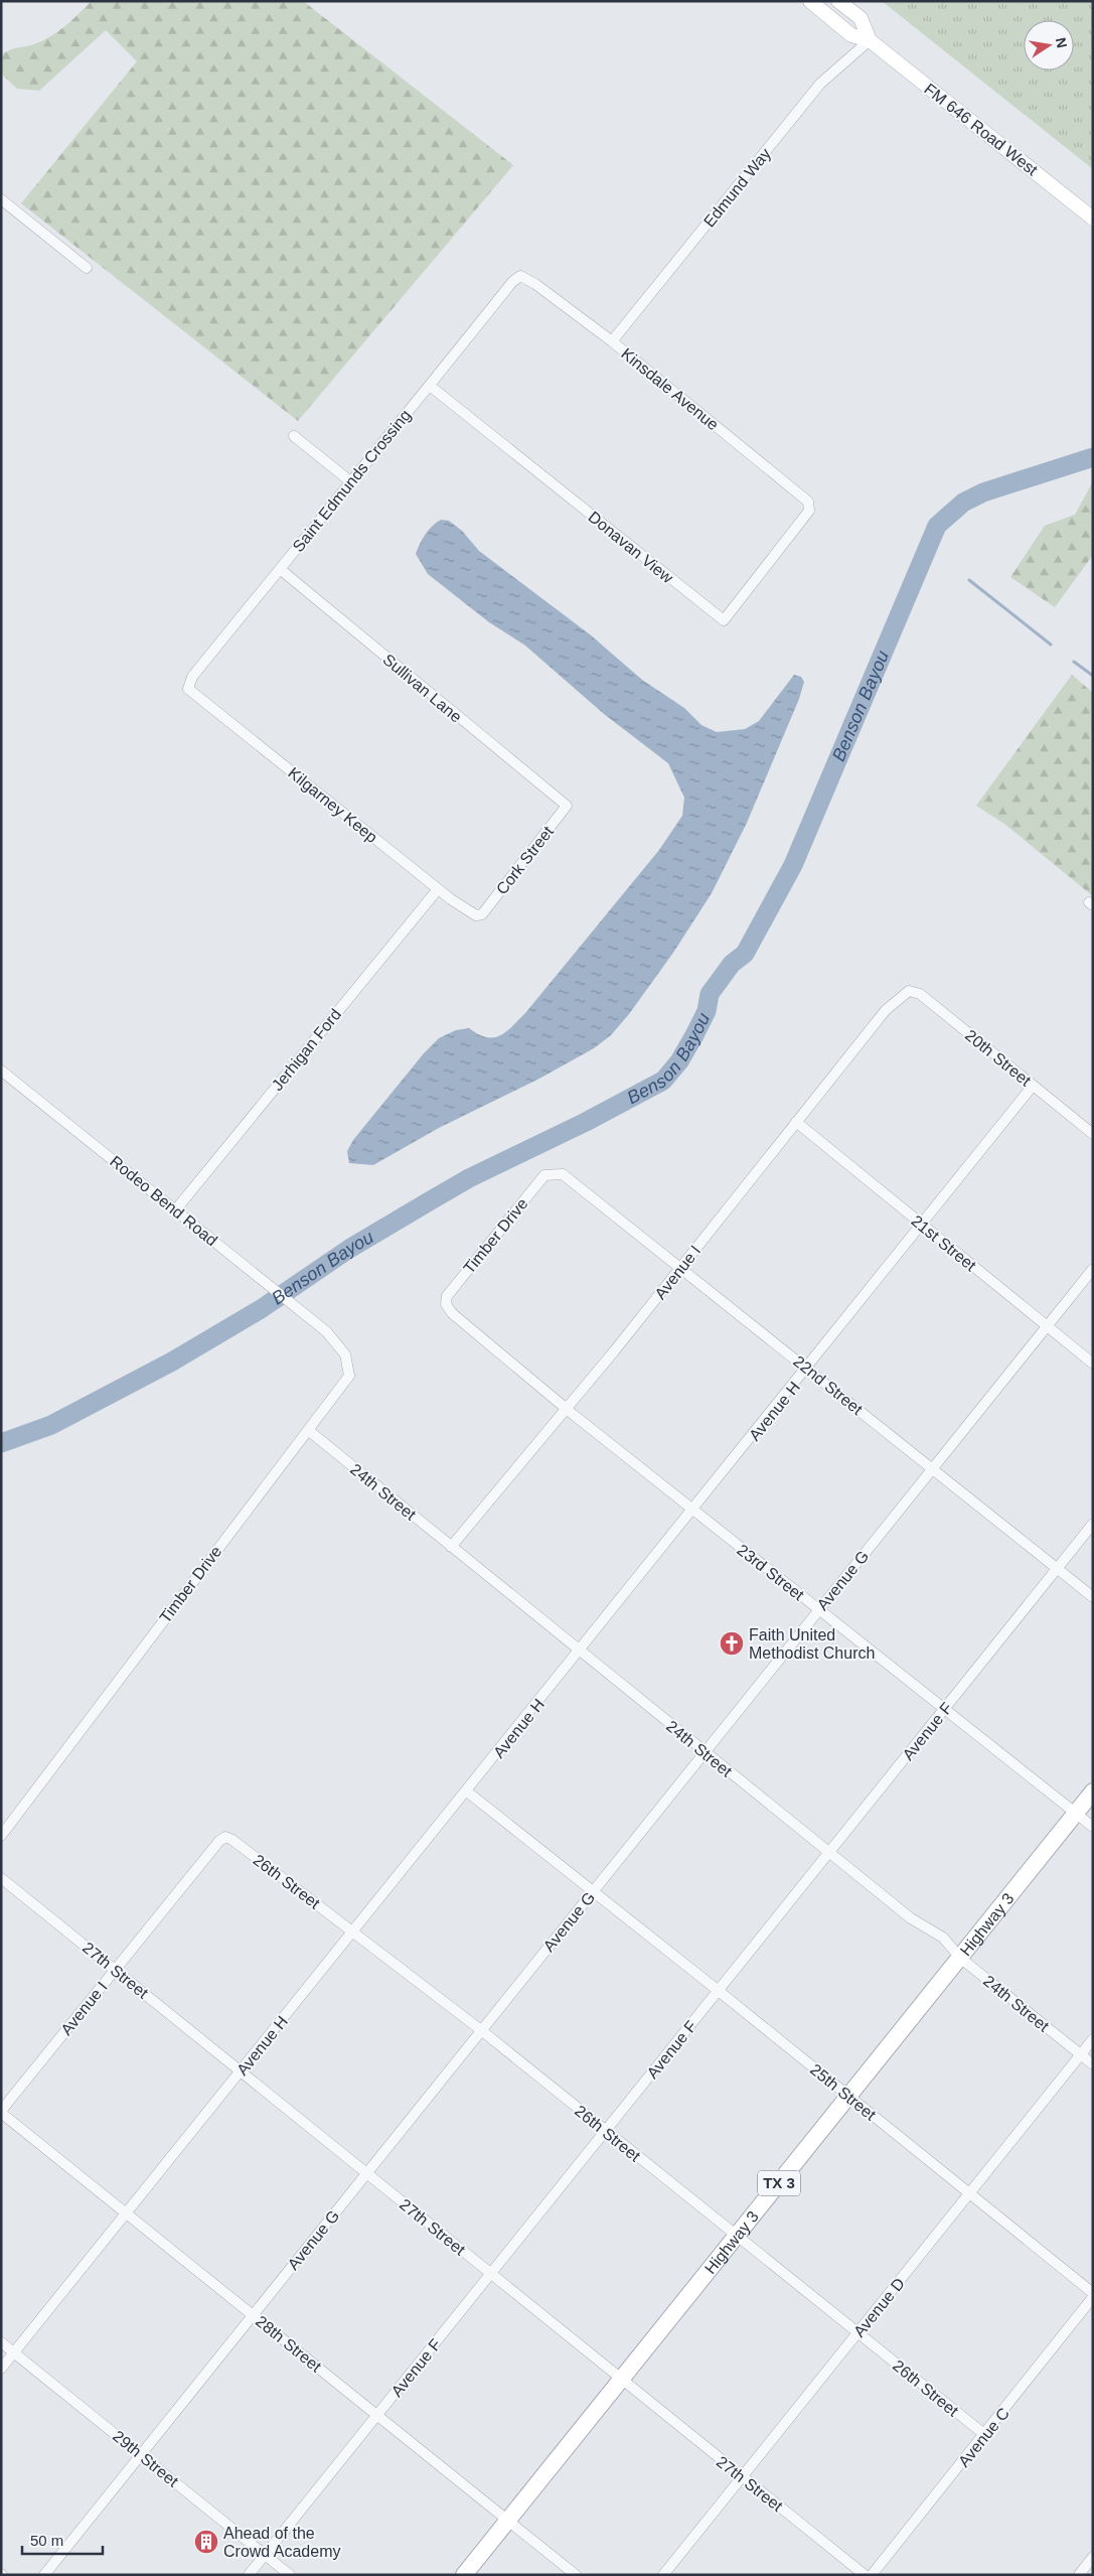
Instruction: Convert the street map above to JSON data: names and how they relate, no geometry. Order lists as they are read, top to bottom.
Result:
{
  "streets": {
    "main road": ["FM 646 Road West", "Highway 3", "TX 3"],
    "street": [
      "Edmund Way",
      "Kinsdale Avenue",
      "Saint Edmunds Crossing",
      "Donavan View",
      "Sullivan Lane",
      "Kilgarney Keep",
      "Cork Street",
      "Jerhigan Ford",
      "20th Street",
      "Rodeo Bend Road",
      "Timber Drive",
      "21st Street",
      "Avenue I",
      "22nd Street",
      "Avenue H",
      "24th Street",
      "23rd Street",
      "Avenue G",
      "Avenue F",
      "26th Street",
      "27th Street",
      "25th Street",
      "Avenue D",
      "28th Street",
      "Avenue C",
      "29th Street"
    ]
  },
  "crossings": [
    ["FM 646 Road West", "Edmund Way"],
    ["Edmund Way", "Kinsdale Avenue"],
    ["Kinsdale Avenue", "Saint Edmunds Crossing"],
    ["Kinsdale Avenue", "Donavan View"],
    ["Saint Edmunds Crossing", "Donavan View"],
    ["Saint Edmunds Crossing", "Sullivan Lane"],
    ["Saint Edmunds Crossing", "Kilgarney Keep"],
    ["Sullivan Lane", "Cork Street"],
    ["Kilgarney Keep", "Cork Street"],
    ["Kilgarney Keep", "Jerhigan Ford"],
    ["Jerhigan Ford", "Rodeo Bend Road"],
    ["20th Street", "Avenue I"],
    ["20th Street", "Avenue H"],
    ["Rodeo Bend Road", "Timber Drive"],
    ["Timber Drive", "22nd Street"],
    ["Timber Drive", "24th Street"],
    ["Timber Drive", "23rd Street"],
    ["21st Street", "Avenue I"],
    ["21st Street", "Avenue H"],
    ["21st Street", "Avenue G"],
    ["Avenue I", "22nd Street"],
    ["Avenue I", "24th Street"],
    ["Avenue I", "23rd Street"],
    ["Avenue I", "26th Street"],
    ["Avenue I", "27th Street"],
    ["Avenue I", "28th Street"],
    ["22nd Street", "Avenue H"],
    ["22nd Street", "Avenue G"],
    ["22nd Street", "Avenue F"],
    ["Avenue H", "24th Street"],
    ["Avenue H", "23rd Street"],
    ["Avenue H", "26th Street"],
    ["Avenue H", "27th Street"],
    ["Avenue H", "25th Street"],
    ["Avenue H", "28th Street"],
    ["Avenue H", "29th Street"],
    ["24th Street", "Avenue G"],
    ["24th Street", "Avenue F"],
    ["24th Street", "Highway 3"],
    ["24th Street", "Avenue D"],
    ["23rd Street", "Avenue G"],
    ["23rd Street", "Avenue F"],
    ["23rd Street", "Highway 3"],
    ["Avenue G", "26th Street"],
    ["Avenue G", "27th Street"],
    ["Avenue G", "25th Street"],
    ["Avenue G", "28th Street"],
    ["Avenue G", "29th Street"],
    ["Avenue F", "26th Street"],
    ["Avenue F", "27th Street"],
    ["Avenue F", "25th Street"],
    ["Avenue F", "28th Street"],
    ["Avenue F", "29th Street"],
    ["26th Street", "Highway 3"],
    ["26th Street", "Avenue D"],
    ["26th Street", "Avenue C"],
    ["Highway 3", "27th Street"],
    ["Highway 3", "25th Street"],
    ["Highway 3", "28th Street"],
    ["27th Street", "Avenue D"],
    ["25th Street", "Avenue D"],
    ["25th Street", "Avenue C"]
  ],
  "water": ["Benson Bayou"],
  "places": {
    "church": ["Faith United Methodist Church"],
    "building": ["Ahead of the Crowd Academy"]
  },
  "scale_bar": "50 m",
  "north": "right"
}
